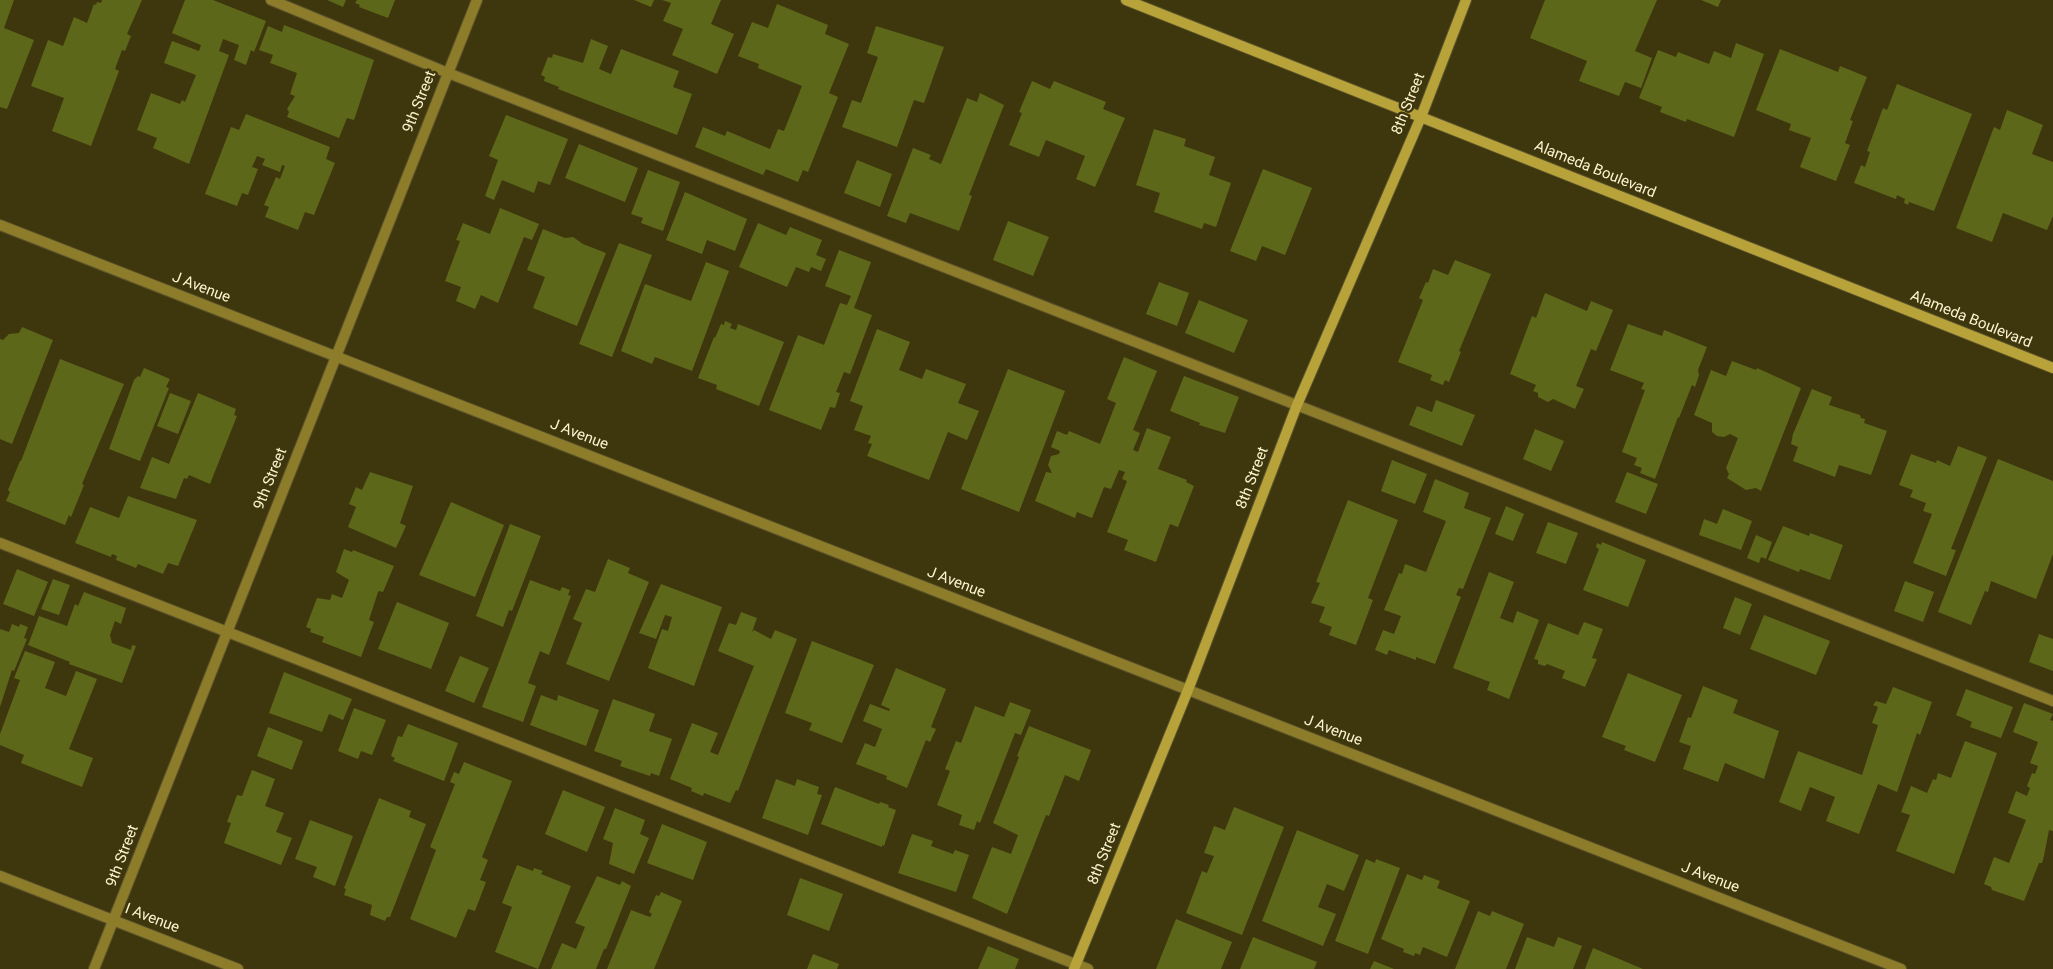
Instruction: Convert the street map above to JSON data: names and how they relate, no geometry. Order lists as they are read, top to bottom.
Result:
{
  "streets": {
    "street": [
      "9th Street",
      "8th Street",
      "Alameda Boulevard",
      "J Avenue",
      "I Avenue"
    ]
  },
  "crossings": [
    ["9th Street", "J Avenue"],
    ["9th Street", "I Avenue"],
    ["8th Street", "Alameda Boulevard"],
    ["8th Street", "J Avenue"]
  ]
}
